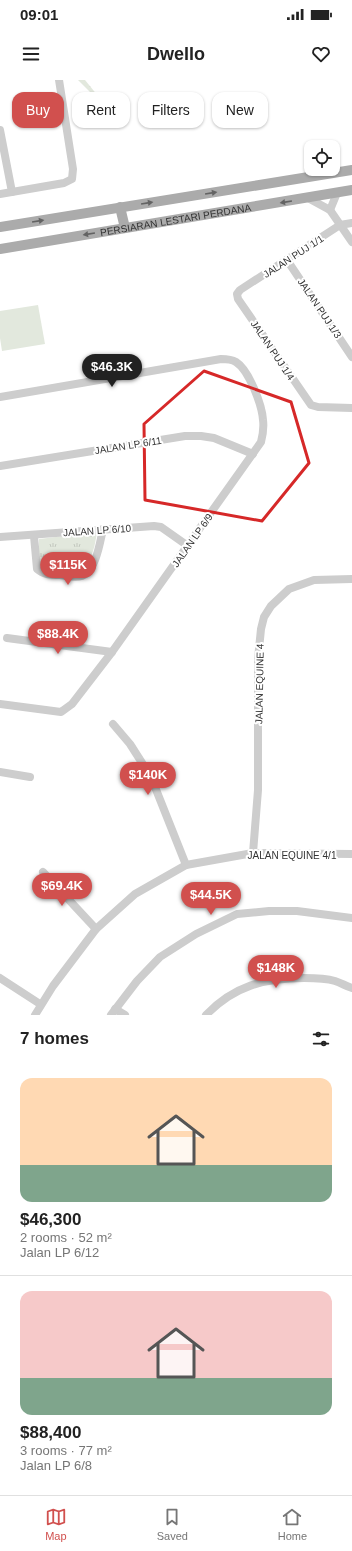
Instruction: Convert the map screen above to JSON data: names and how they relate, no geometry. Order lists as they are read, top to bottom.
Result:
{
  "streets": {
    "main road": ["PERSIARAN LESTARI PERDANA"],
    "street": [
      "JALAN PUJ 1/1",
      "JALAN PUJ 1/3",
      "JALAN PUJ 1/4",
      "JALAN LP 6/11",
      "JALAN LP 6/10",
      "JALAN LP 6/9",
      "JALAN EQUINE 4",
      "JALAN EQUINE 4/1"
    ]
  },
  "crossings": [
    ["JALAN PUJ 1/1", "JALAN PUJ 1/3"],
    ["JALAN PUJ 1/1", "JALAN PUJ 1/4"],
    ["JALAN LP 6/11", "JALAN LP 6/9"],
    ["JALAN LP 6/10", "JALAN LP 6/9"],
    ["JALAN EQUINE 4", "JALAN EQUINE 4/1"]
  ],
  "page": {
    "status": "09:01",
    "header": "Dwello",
    "chip": [
      "Buy",
      "Rent",
      "Filters",
      "New"
    ],
    "price": [
      "$46.3K",
      "$115K",
      "$88.4K",
      "$140K",
      "$69.4K",
      "$44.5K",
      "$148K"
    ],
    "heading": "7 homes",
    "list": [
      {
        "name": "$46,300",
        "note": "2 rooms · 52 m² · Jalan LP 6/12"
      },
      {
        "name": "$88,400",
        "note": "3 rooms · 77 m² · Jalan LP 6/8"
      }
    ],
    "tabs": ["Map", "Saved", "Home"]
  }
}
